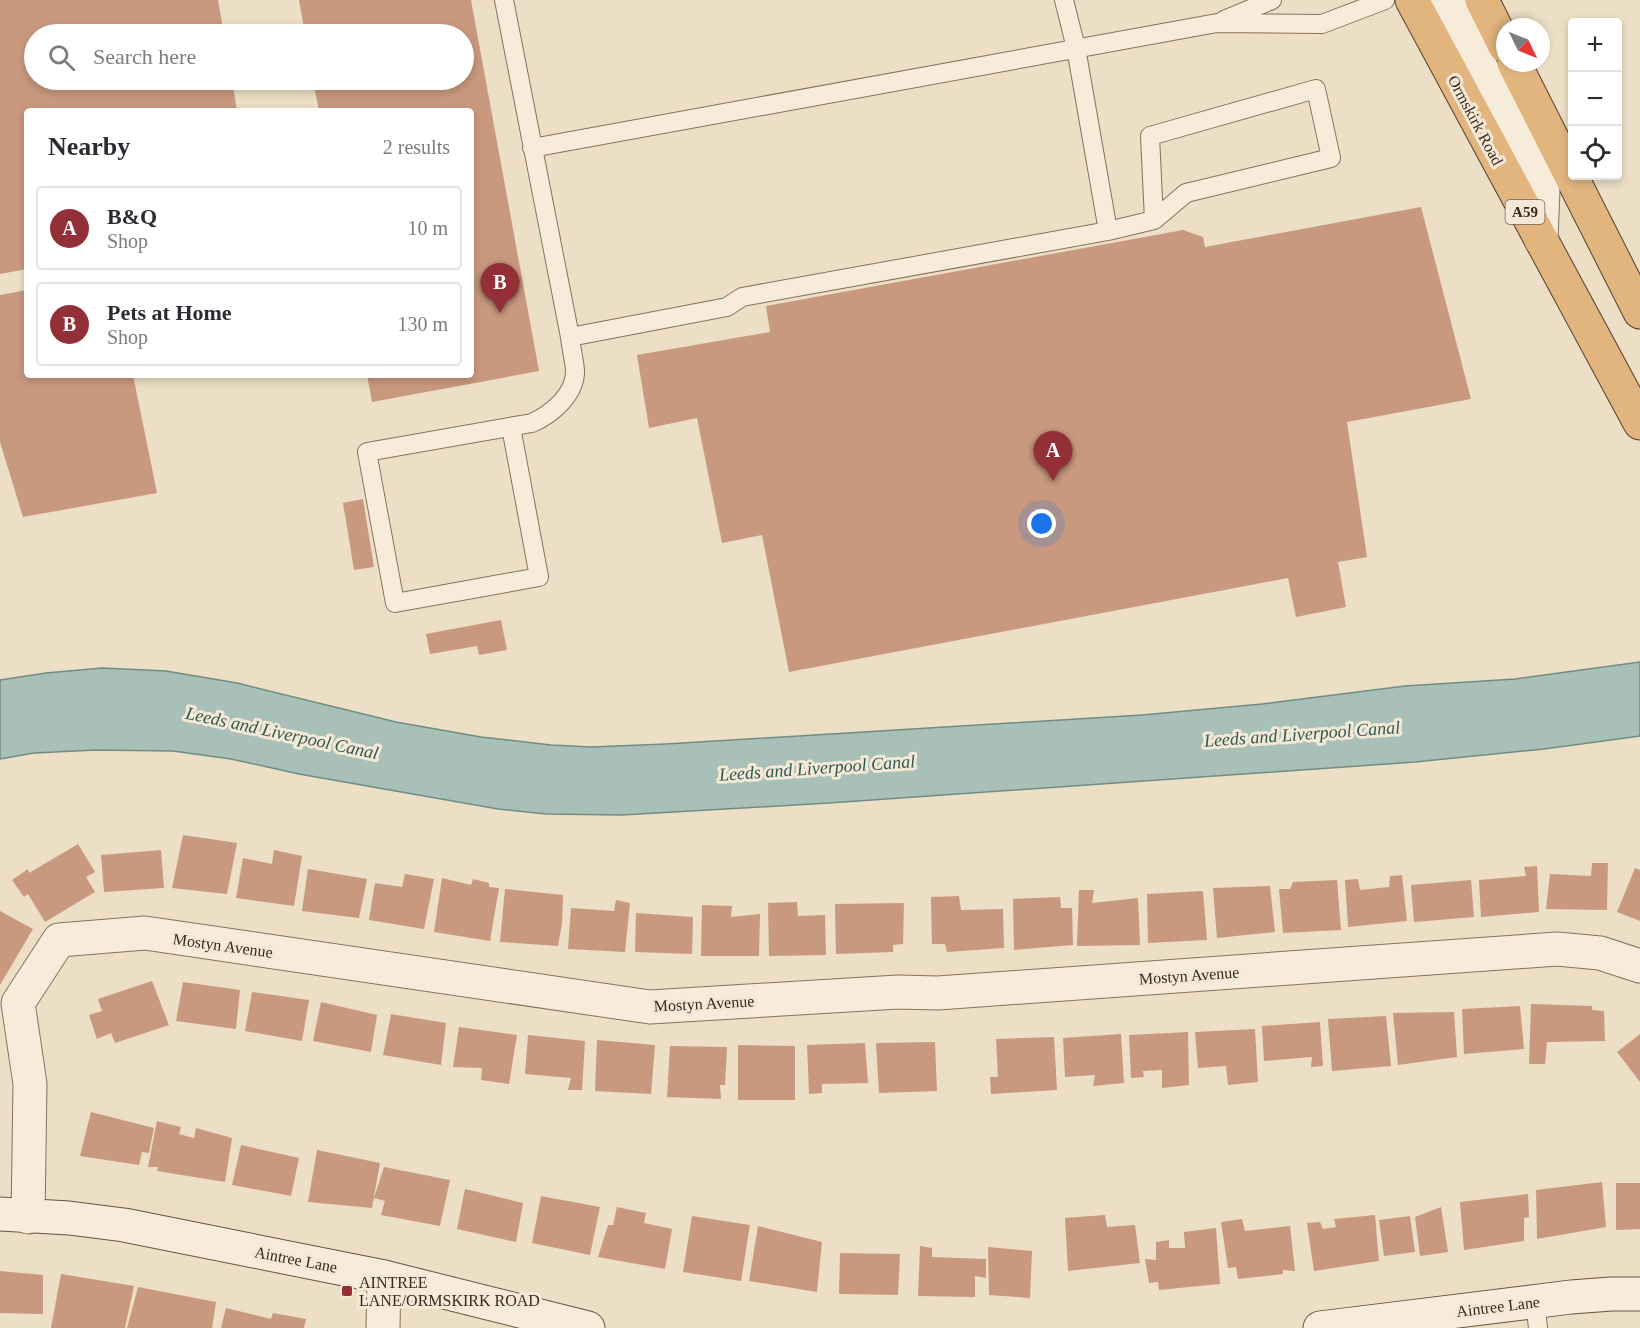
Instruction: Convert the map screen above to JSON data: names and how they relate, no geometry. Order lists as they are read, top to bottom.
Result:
{
  "streets": {
    "highway": ["Ormskirk Road", "A59"],
    "street": ["Mostyn Avenue", "Aintree Lane"]
  },
  "crossings": [
    ["Mostyn Avenue", "Aintree Lane"]
  ],
  "water": ["Leeds and Liverpool Canal"],
  "places": {
    "transit": ["AINTREE LANE/ORMSKIRK ROAD"]
  },
  "north": "bottom right",
  "page": {
    "map_buttons": ["+", "−"],
    "search": "Search here",
    "heading": ["Nearby", "2 results"],
    "list": [
      {
        "mark": "A",
        "name": "B&Q",
        "note": "Shop",
        "value": "10 m"
      },
      {
        "mark": "B",
        "name": "Pets at Home",
        "note": "Shop",
        "value": "130 m"
      }
    ],
    "pins": ["B", "A"]
  }
}
